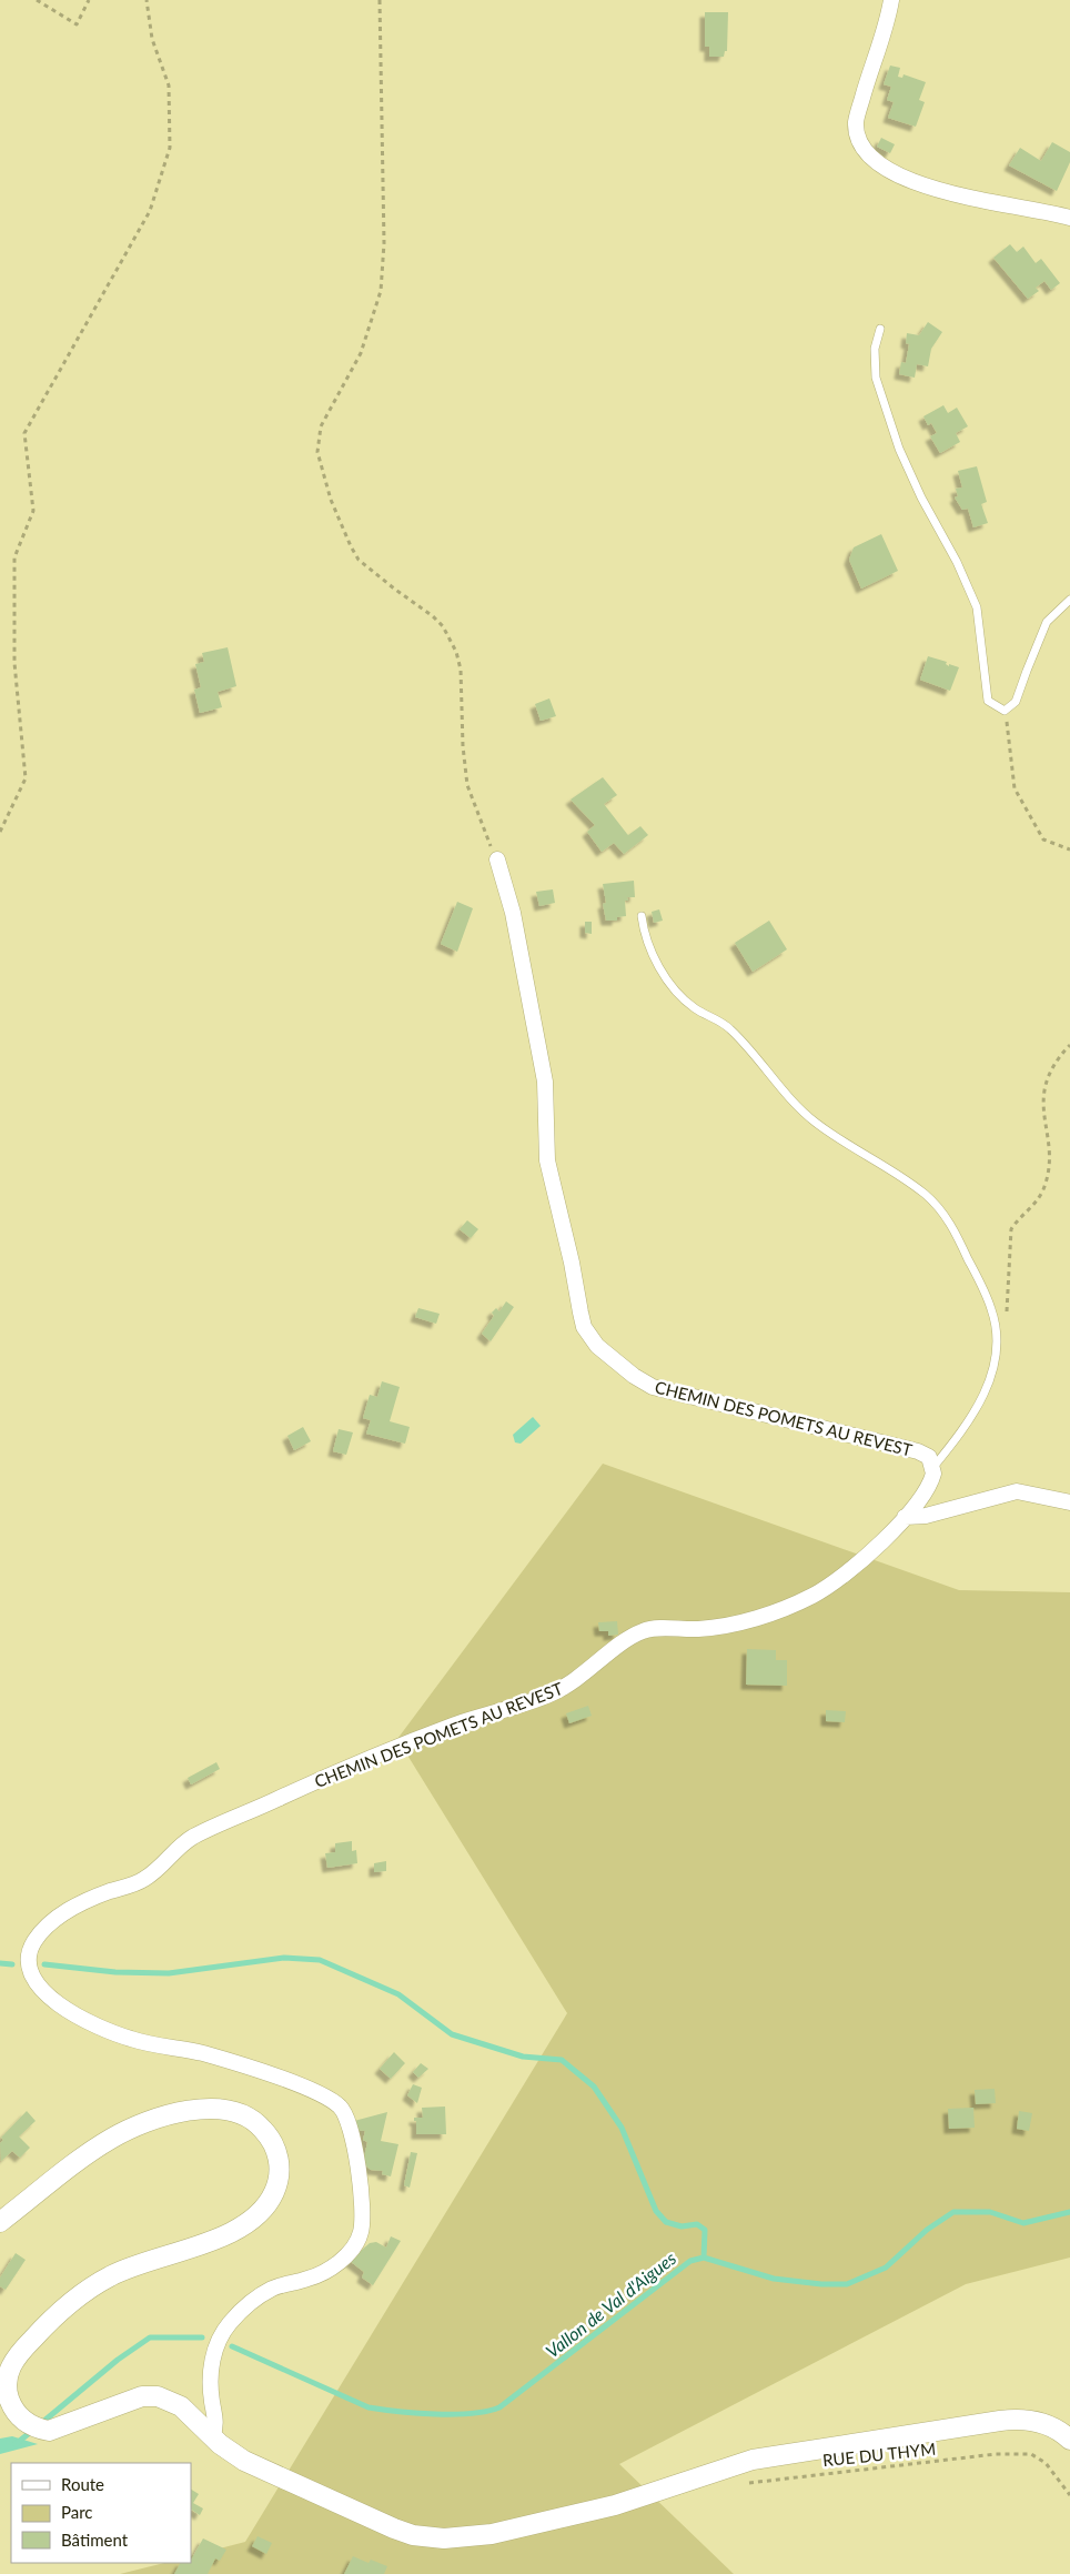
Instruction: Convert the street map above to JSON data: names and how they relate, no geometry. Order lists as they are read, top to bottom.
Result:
{
  "streets": {
    "street": ["CHEMIN DES POMETS AU REVEST"],
    "path": ["RUE DU THYM"]
  },
  "water": ["Vallon de Val d'Aigues"],
  "legend": ["Route", "Parc", "Bâtiment"]
}
